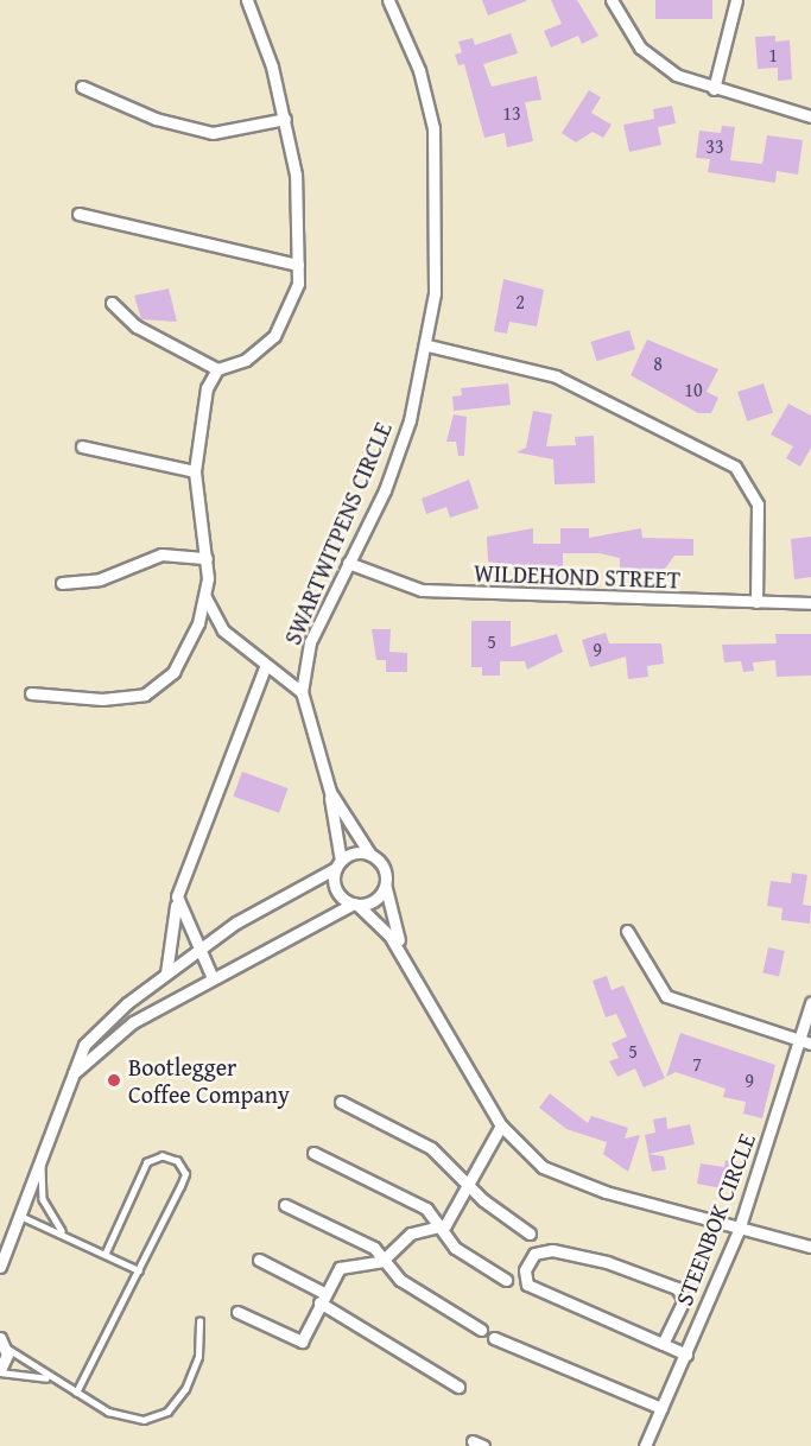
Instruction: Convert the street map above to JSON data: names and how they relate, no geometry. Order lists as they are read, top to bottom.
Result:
{
  "streets": {
    "street": ["SWARTWITPENS CIRCLE", "WILDEHOND STREET", "STEENBOK CIRCLE"]
  },
  "crossings": [
    ["SWARTWITPENS CIRCLE", "WILDEHOND STREET"]
  ],
  "places": ["Bootlegger Coffee Company"],
  "house_numbers": [
    "1",
    "13",
    "33",
    "2",
    "8",
    "10",
    "5",
    "9",
    "5",
    "7",
    "9"
  ]
}
